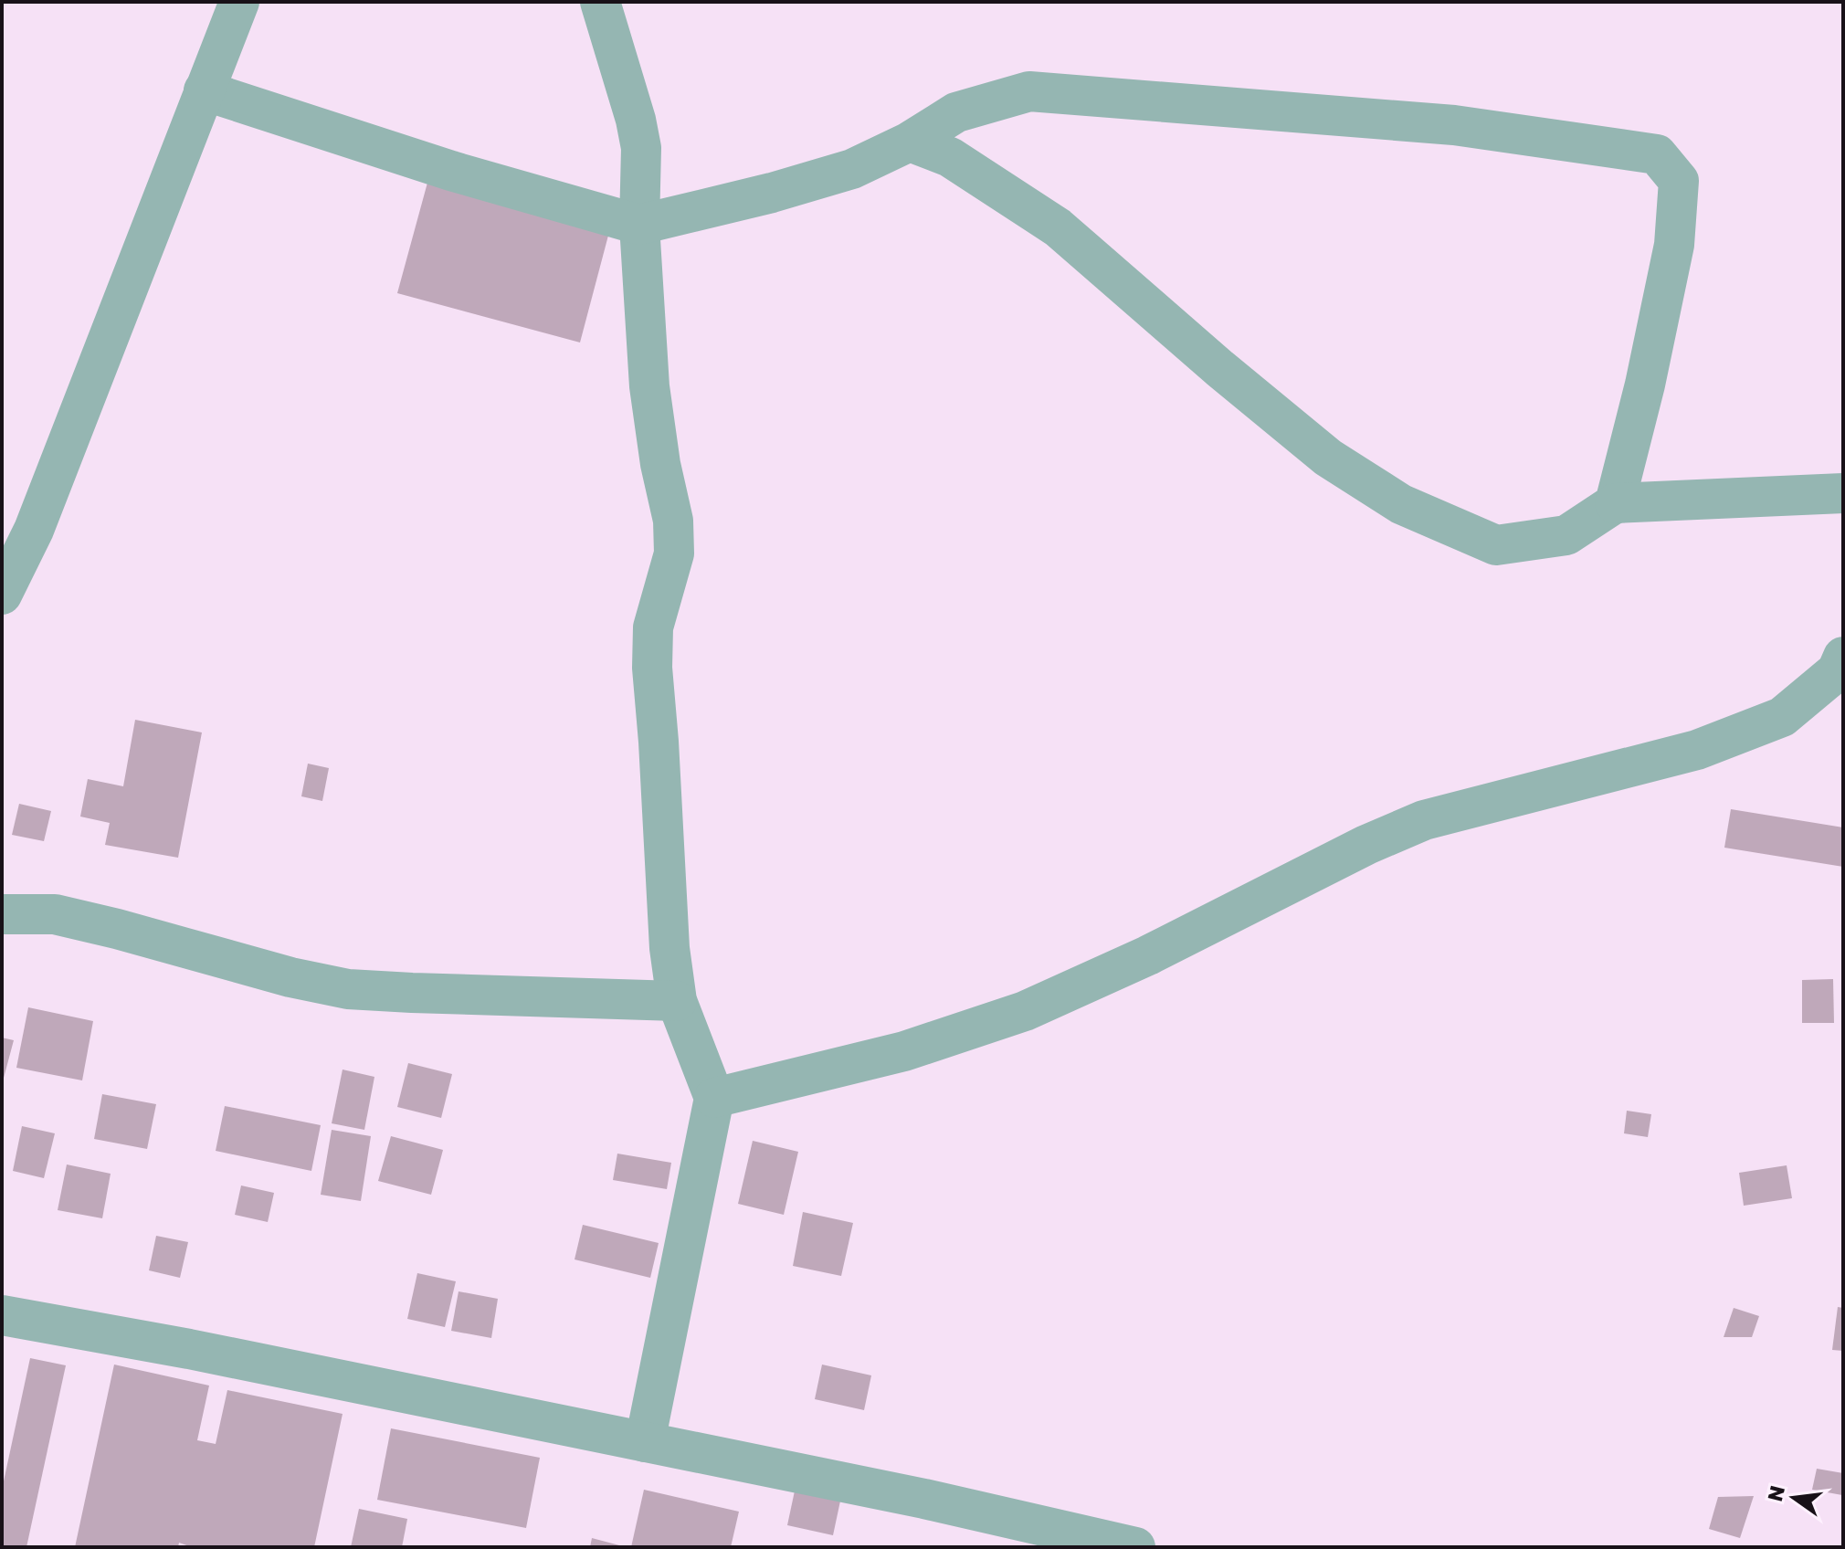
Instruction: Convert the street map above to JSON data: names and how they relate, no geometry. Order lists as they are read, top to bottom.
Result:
{
  "north": "left"
}
